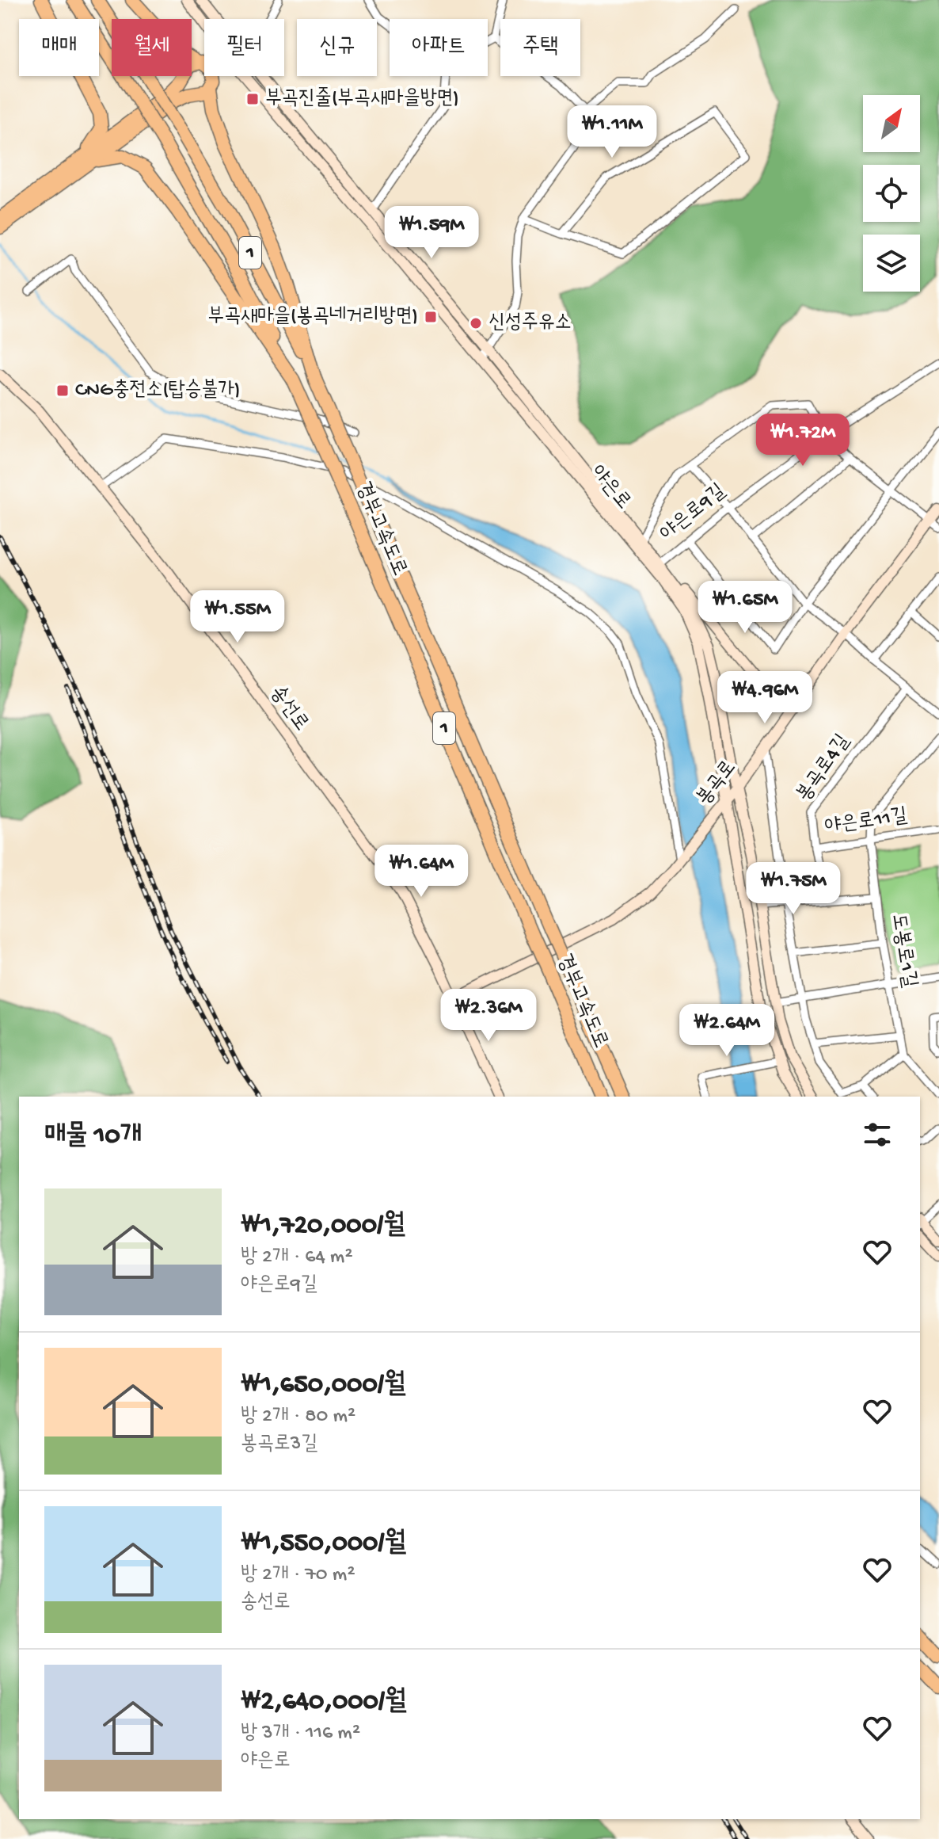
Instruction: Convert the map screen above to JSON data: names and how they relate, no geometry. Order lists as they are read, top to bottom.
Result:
{
  "streets": {
    "highway": ["1", "경부고속도로"],
    "main road": ["야은로", "송선로", "봉곡로"],
    "street": [
      "야은로9길",
      "봉곡로4길",
      "야은로11길",
      "도봉로1길"
    ]
  },
  "crossings": [
    ["야은로", "야은로9길"],
    ["야은로", "봉곡로"],
    ["송선로", "봉곡로"],
    ["봉곡로4길", "야은로11길"],
    ["야은로11길", "도봉로1길"]
  ],
  "places": {
    "transit": ["부곡진줄(부곡새마을방면)", "부곡새마을(봉곡네거리방면)", "CNG충전소(탑승불가)"],
    "other": ["신성주유소"]
  },
  "north": "top right",
  "page": {
    "chip": [
      "매매",
      "월세",
      "필터",
      "신규",
      "아파트",
      "주택"
    ],
    "price": [
      "₩1.11M",
      "₩1.59M",
      "₩1.72M",
      "₩1.65M",
      "₩1.55M",
      "₩4.96M",
      "₩1.64M",
      "₩1.75M",
      "₩2.36M",
      "₩2.64M"
    ],
    "heading": "매물 10개",
    "list": [
      {
        "name": "₩1,720,000/월",
        "note": "방 2개 · 64 m² · 야은로9길"
      },
      {
        "name": "₩1,650,000/월",
        "note": "방 2개 · 80 m² · 봉곡로3길"
      },
      {
        "name": "₩1,550,000/월",
        "note": "방 2개 · 70 m² · 송선로"
      },
      {
        "name": "₩2,640,000/월",
        "note": "방 3개 · 116 m² · 야은로"
      }
    ]
  }
}
